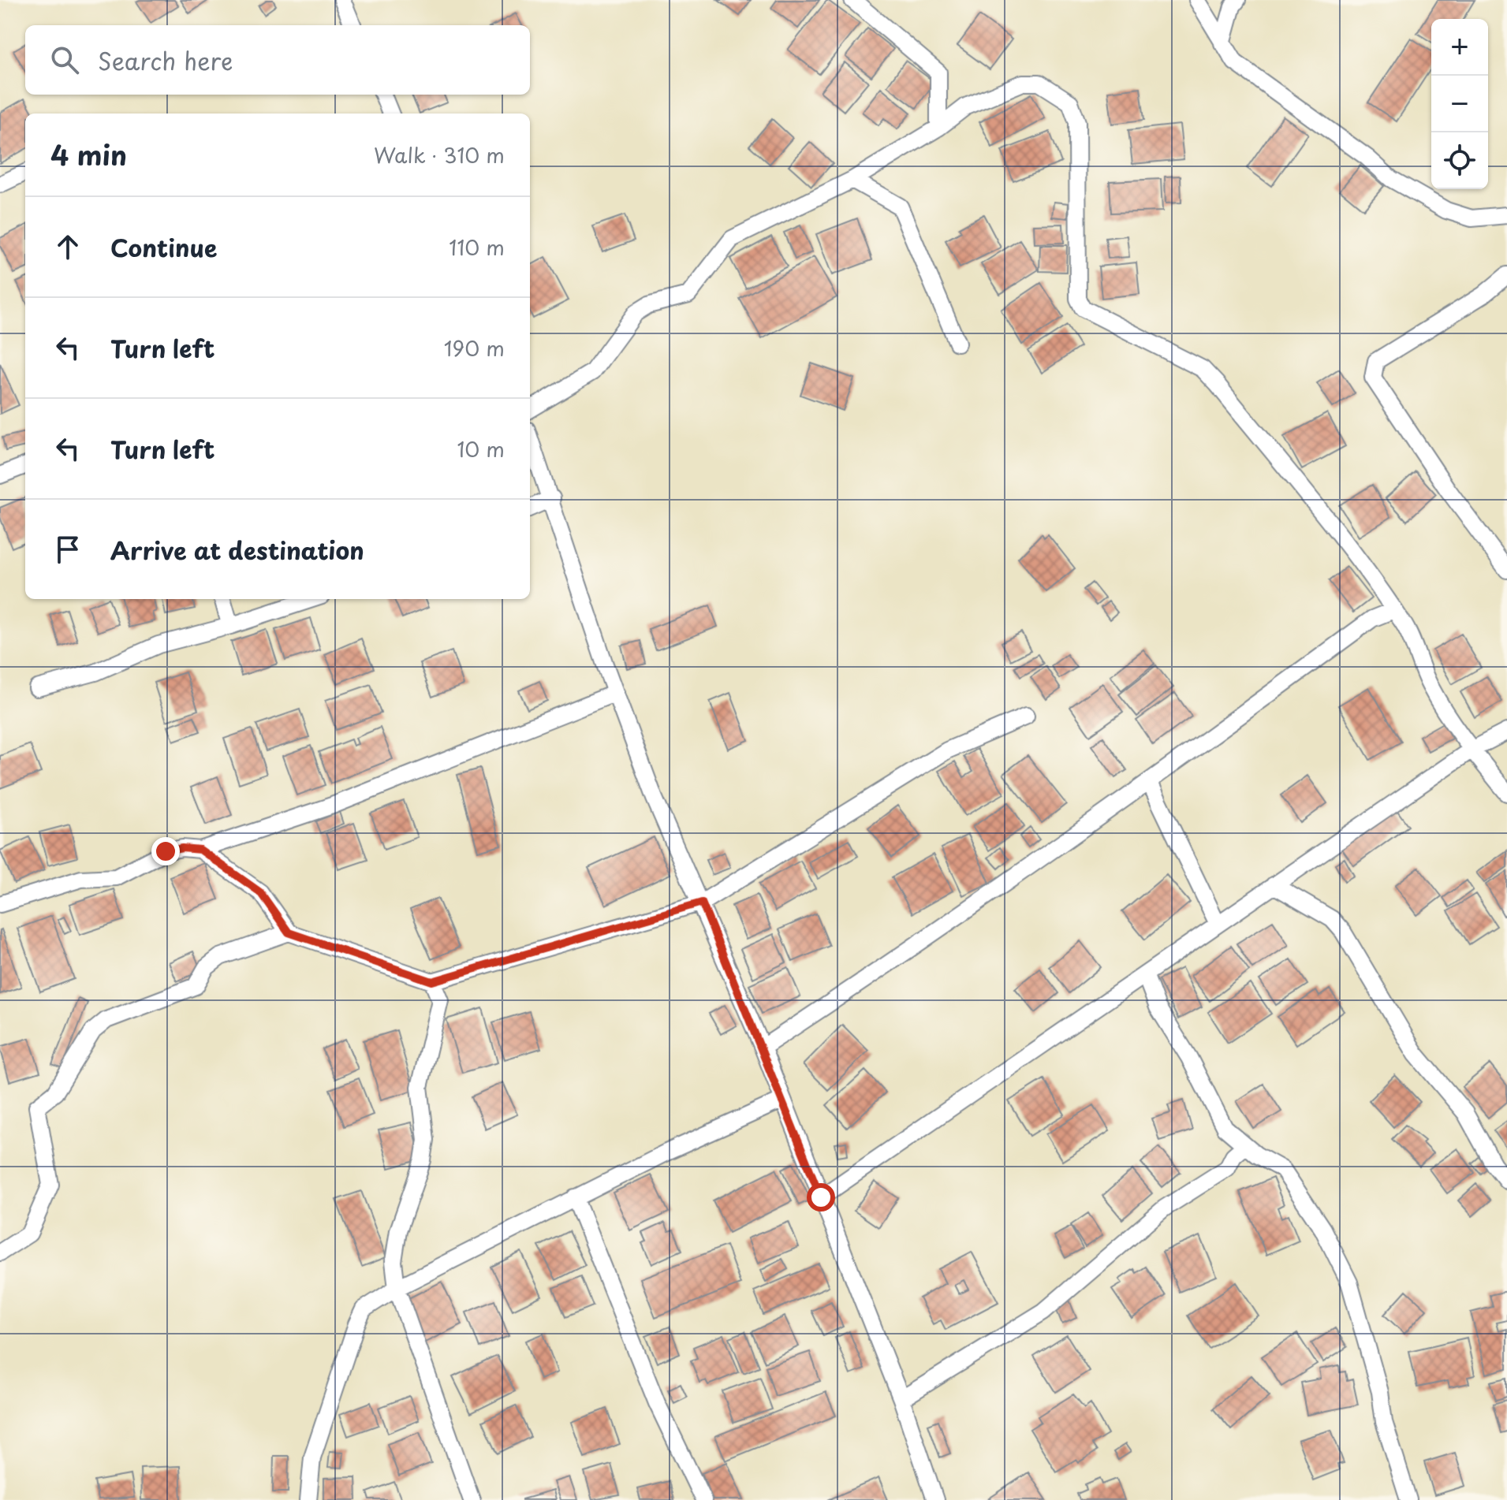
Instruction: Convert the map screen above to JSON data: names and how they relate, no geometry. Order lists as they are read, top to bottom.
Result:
{
  "page": {
    "map_buttons": ["+", "−"],
    "search": "Search here",
    "heading": ["4 min", "Walk · 310 m"],
    "list": [
      ["Continue", "110 m"],
      ["Turn left", "190 m"],
      ["Turn left", "10 m"],
      "Arrive at destination"
    ]
  }
}
